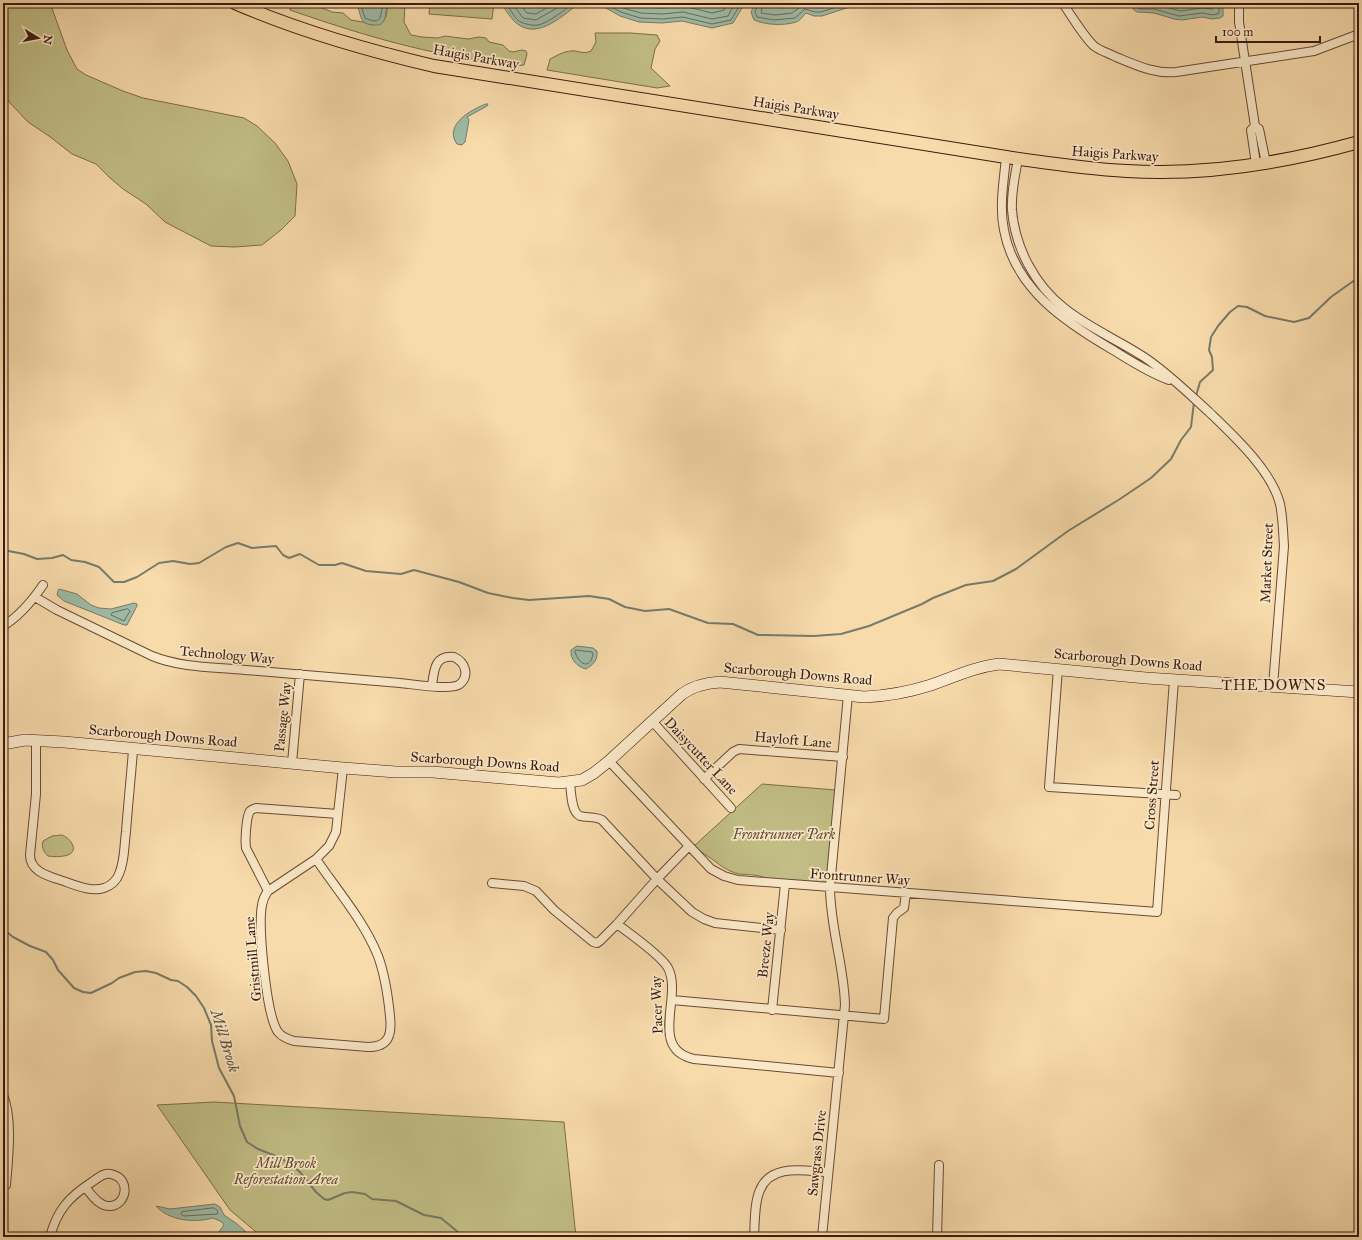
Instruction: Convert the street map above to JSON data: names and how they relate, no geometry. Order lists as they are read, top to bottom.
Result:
{
  "streets": {
    "main road": ["Haigis Parkway"],
    "street": [
      "Market Street",
      "Technology Way",
      "Scarborough Downs Road",
      "Passage Way",
      "Hayloft Lane",
      "Daisycutter Lane",
      "Cross Street",
      "Frontrunner Way",
      "Breeze Way",
      "Gristmill Lane",
      "Pacer Way",
      "Sawgrass Drive"
    ]
  },
  "crossings": [
    ["Haigis Parkway", "Market Street"],
    ["Market Street", "Scarborough Downs Road"],
    ["Technology Way", "Passage Way"],
    ["Scarborough Downs Road", "Passage Way"],
    ["Scarborough Downs Road", "Daisycutter Lane"],
    ["Scarborough Downs Road", "Cross Street"],
    ["Scarborough Downs Road", "Frontrunner Way"],
    ["Scarborough Downs Road", "Sawgrass Drive"],
    ["Hayloft Lane", "Daisycutter Lane"],
    ["Hayloft Lane", "Sawgrass Drive"],
    ["Cross Street", "Frontrunner Way"],
    ["Frontrunner Way", "Breeze Way"],
    ["Frontrunner Way", "Sawgrass Drive"],
    ["Pacer Way", "Sawgrass Drive"]
  ],
  "districts": ["THE DOWNS"],
  "water": ["Mill Brook"],
  "parks": ["Frontrunner Park", "Mill Brook Reforestation Area"],
  "scale_bar": "100 m",
  "north": "right"
}
